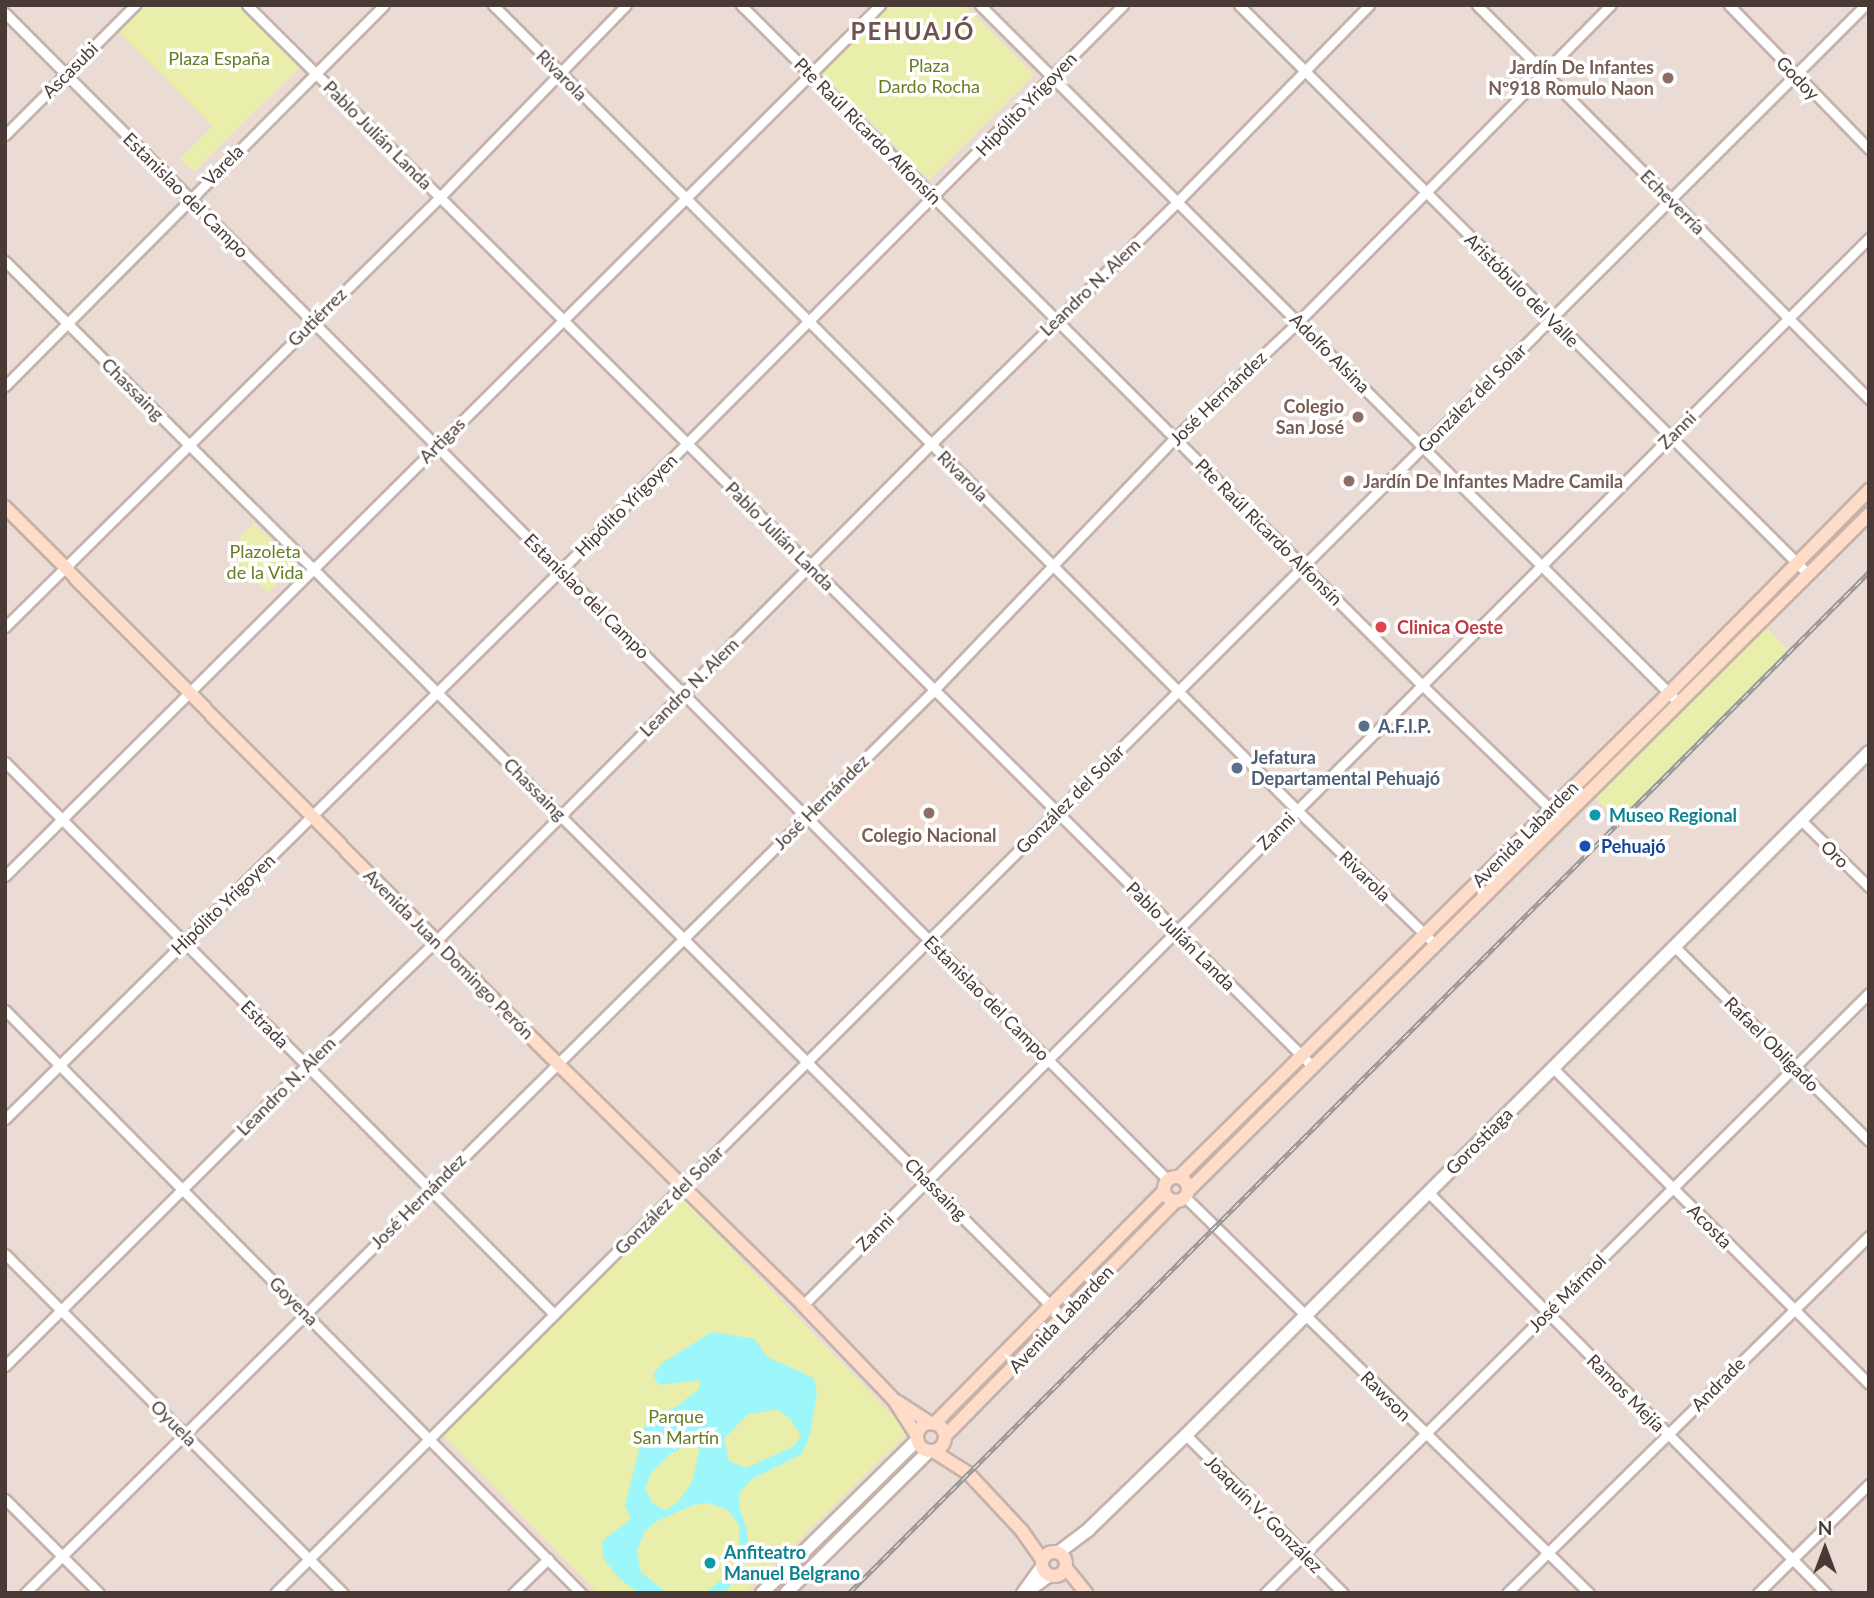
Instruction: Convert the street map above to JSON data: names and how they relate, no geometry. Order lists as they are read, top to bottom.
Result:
{
  "streets": {
    "main road": ["Avenida Labarden", "Avenida Juan Domingo Perón"],
    "street": [
      "Ascasubi",
      "Rivarola",
      "Godoy",
      "Hipólito Yrigoyen",
      "Pte Raúl Ricardo Alfonsín",
      "Pablo Julián Landa",
      "Varela",
      "Estanislao del Campo",
      "Echeverría",
      "Leandro N. Alem",
      "Aristóbulo del Valle",
      "Gutiérrez",
      "Adolfo Alsina",
      "Chassaing",
      "José Hernández",
      "González del Solar",
      "Zanni",
      "Artigas",
      "Oro",
      "Estrada",
      "Rafael Obligado",
      "Gorostiaga",
      "Acosta",
      "José Mármol",
      "Goyena",
      "Andrade",
      "Ramos Mejía",
      "Rawson",
      "Oyuela",
      "Joaquín V. González"
    ]
  },
  "crossings": [
    ["Ascasubi", "Estanislao del Campo"],
    ["Rivarola", "Hipólito Yrigoyen"],
    ["Rivarola", "Leandro N. Alem"],
    ["Rivarola", "Gutiérrez"],
    ["Rivarola", "José Hernández"],
    ["Rivarola", "González del Solar"],
    ["Rivarola", "Zanni"],
    ["Rivarola", "Artigas"],
    ["Rivarola", "Avenida Labarden"],
    ["Godoy", "González del Solar"],
    ["Hipólito Yrigoyen", "Pte Raúl Ricardo Alfonsín"],
    ["Hipólito Yrigoyen", "Pablo Julián Landa"],
    ["Hipólito Yrigoyen", "Estanislao del Campo"],
    ["Hipólito Yrigoyen", "Adolfo Alsina"],
    ["Hipólito Yrigoyen", "Chassaing"],
    ["Hipólito Yrigoyen", "Avenida Juan Domingo Perón"],
    ["Hipólito Yrigoyen", "Estrada"],
    ["Hipólito Yrigoyen", "Goyena"],
    ["Pte Raúl Ricardo Alfonsín", "Leandro N. Alem"],
    ["Pte Raúl Ricardo Alfonsín", "José Hernández"],
    ["Pte Raúl Ricardo Alfonsín", "González del Solar"],
    ["Pte Raúl Ricardo Alfonsín", "Zanni"],
    ["Pte Raúl Ricardo Alfonsín", "Artigas"],
    ["Pte Raúl Ricardo Alfonsín", "Avenida Labarden"],
    ["Pablo Julián Landa", "Varela"],
    ["Pablo Julián Landa", "Leandro N. Alem"],
    ["Pablo Julián Landa", "Gutiérrez"],
    ["Pablo Julián Landa", "José Hernández"],
    ["Pablo Julián Landa", "González del Solar"],
    ["Pablo Julián Landa", "Zanni"],
    ["Pablo Julián Landa", "Artigas"],
    ["Pablo Julián Landa", "Avenida Labarden"],
    ["Varela", "Estanislao del Campo"],
    ["Varela", "Chassaing"],
    ["Estanislao del Campo", "Leandro N. Alem"],
    ["Estanislao del Campo", "Gutiérrez"],
    ["Estanislao del Campo", "José Hernández"],
    ["Estanislao del Campo", "González del Solar"],
    ["Estanislao del Campo", "Zanni"],
    ["Estanislao del Campo", "Artigas"],
    ["Estanislao del Campo", "Avenida Labarden"],
    ["Echeverría", "José Hernández"],
    ["Echeverría", "González del Solar"],
    ["Echeverría", "Zanni"],
    ["Leandro N. Alem", "Aristóbulo del Valle"],
    ["Leandro N. Alem", "Adolfo Alsina"],
    ["Leandro N. Alem", "Chassaing"],
    ["Leandro N. Alem", "Avenida Juan Domingo Perón"],
    ["Leandro N. Alem", "Estrada"],
    ["Leandro N. Alem", "Goyena"],
    ["Leandro N. Alem", "Oyuela"],
    ["Aristóbulo del Valle", "José Hernández"],
    ["Aristóbulo del Valle", "González del Solar"],
    ["Aristóbulo del Valle", "Zanni"],
    ["Aristóbulo del Valle", "Avenida Labarden"],
    ["Gutiérrez", "Chassaing"],
    ["Gutiérrez", "Avenida Juan Domingo Perón"],
    ["Adolfo Alsina", "José Hernández"],
    ["Adolfo Alsina", "González del Solar"],
    ["Adolfo Alsina", "Zanni"],
    ["Adolfo Alsina", "Avenida Labarden"],
    ["Chassaing", "José Hernández"],
    ["Chassaing", "González del Solar"],
    ["Chassaing", "Zanni"],
    ["Chassaing", "Artigas"],
    ["Chassaing", "Avenida Labarden"],
    ["José Hernández", "Avenida Juan Domingo Perón"],
    ["José Hernández", "Estrada"],
    ["José Hernández", "Goyena"],
    ["José Hernández", "Oyuela"],
    ["González del Solar", "Avenida Juan Domingo Perón"],
    ["González del Solar", "Estrada"],
    ["González del Solar", "Goyena"],
    ["González del Solar", "Oyuela"],
    ["Zanni", "Avenida Juan Domingo Perón"],
    ["Artigas", "Avenida Juan Domingo Perón"],
    ["Artigas", "Estrada"],
    ["Avenida Labarden", "Avenida Juan Domingo Perón"],
    ["Avenida Labarden", "Rawson"],
    ["Oro", "Gorostiaga"],
    ["Rafael Obligado", "Gorostiaga"],
    ["Rafael Obligado", "José Mármol"],
    ["Gorostiaga", "Acosta"],
    ["Gorostiaga", "Ramos Mejía"],
    ["Gorostiaga", "Rawson"],
    ["Gorostiaga", "Joaquín V. González"],
    ["Acosta", "José Mármol"],
    ["Acosta", "Andrade"],
    ["José Mármol", "Ramos Mejía"],
    ["José Mármol", "Rawson"],
    ["José Mármol", "Joaquín V. González"],
    ["Andrade", "Ramos Mejía"],
    ["Andrade", "Rawson"]
  ],
  "districts": ["PEHUAJÓ"],
  "parks": [
    "Plaza España",
    "Plaza Dardo Rocha",
    "Plazoleta de la Vida",
    "Parque San Martín"
  ],
  "places": [
    "Jardín De Infantes Nº918 Romulo Naon",
    "Colegio San José",
    "Jardín De Infantes Madre Camila",
    "Clinica Oeste",
    "A.F.I.P.",
    "Jefatura Departamental Pehuajó",
    "Colegio Nacional",
    "Museo Regional",
    "Pehuajó",
    "Anfiteatro Manuel Belgrano"
  ],
  "north": "top"
}
